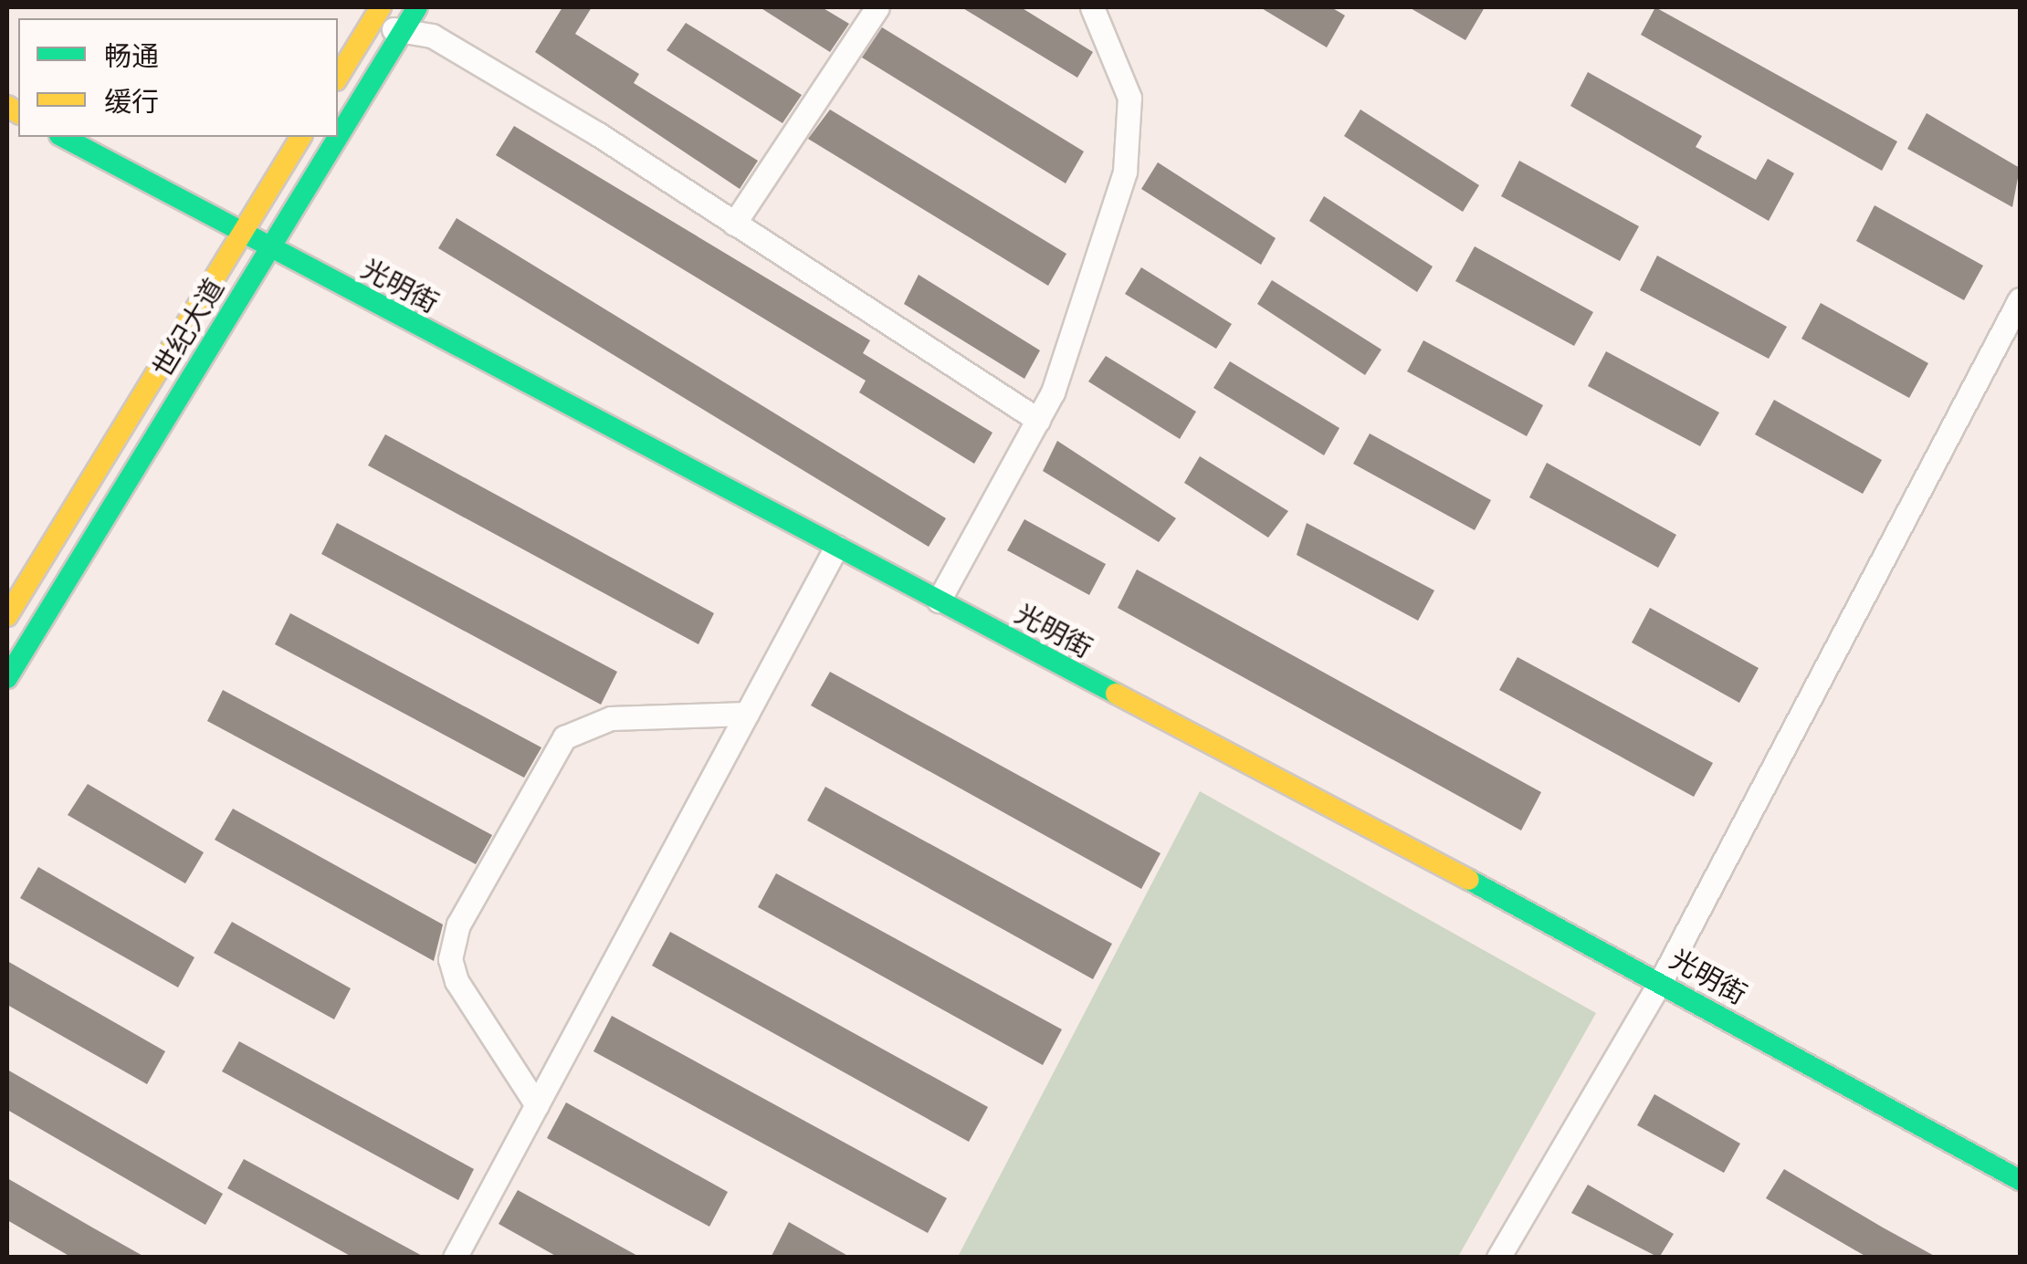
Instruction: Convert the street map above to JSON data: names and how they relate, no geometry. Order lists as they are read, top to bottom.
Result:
{
  "streets": {
    "street": ["光明街", "世纪大道"]
  },
  "crossings": [
    ["光明街", "世纪大道"]
  ],
  "legend": ["畅通", "缓行"]
}
